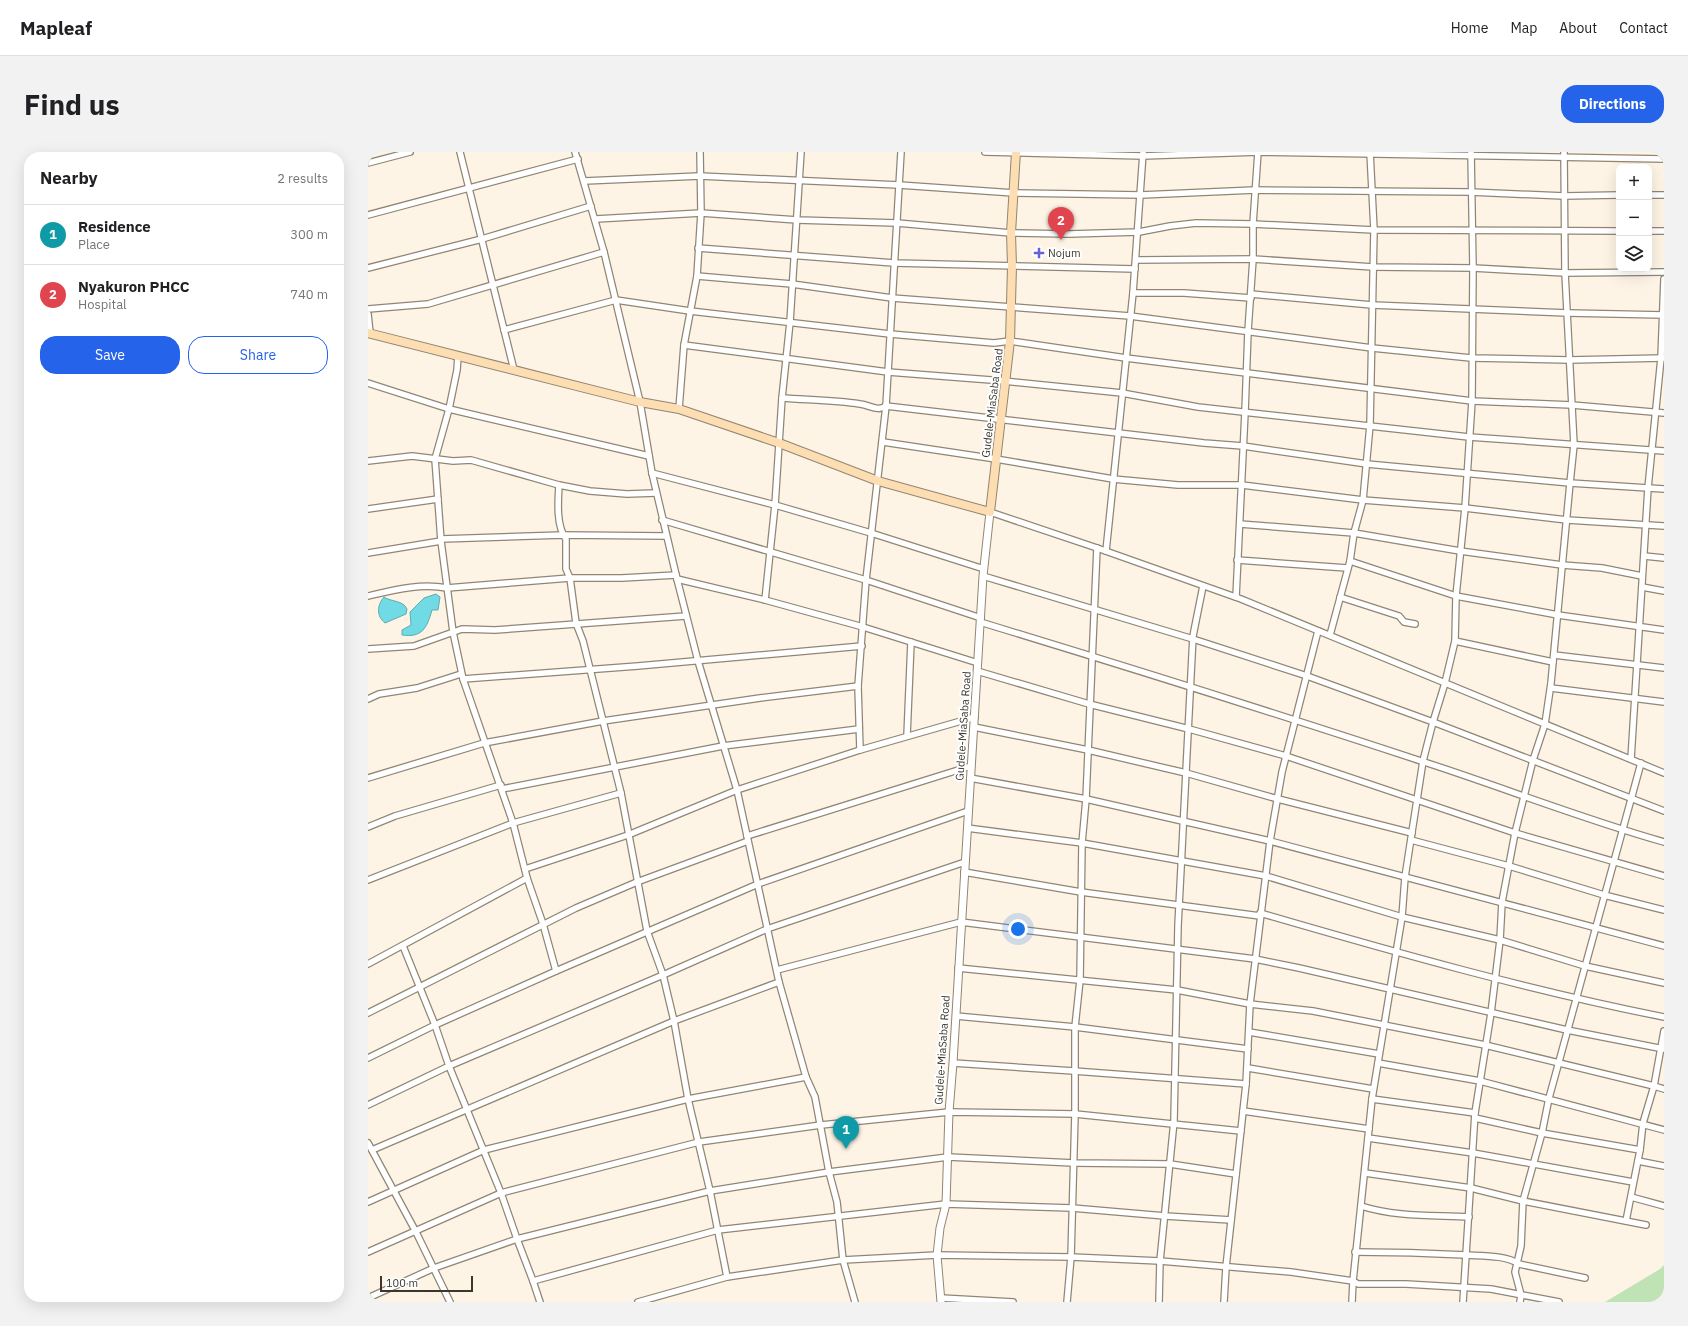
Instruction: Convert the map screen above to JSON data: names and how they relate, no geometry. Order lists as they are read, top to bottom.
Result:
{
  "streets": {
    "main road": ["Gudele-MiaSaba Road"]
  },
  "places": {
    "health": ["Nojum"]
  },
  "scale_bar": "100 m",
  "page": {
    "header": "Mapleaf",
    "nav": [
      "Home",
      "Map",
      "About",
      "Contact"
    ],
    "buttons": [
      "Directions",
      ["Save", "Share"]
    ],
    "title": "Find us",
    "heading": ["Nearby", "2 results"],
    "map_buttons": ["+", "−"],
    "list": [
      {
        "mark": "1",
        "name": "Residence",
        "note": "Place",
        "value": "300 m"
      },
      {
        "mark": "2",
        "name": "Nyakuron PHCC",
        "note": "Hospital",
        "value": "740 m"
      }
    ],
    "pins": ["2", "1"],
    "scale": "100 m"
  }
}
